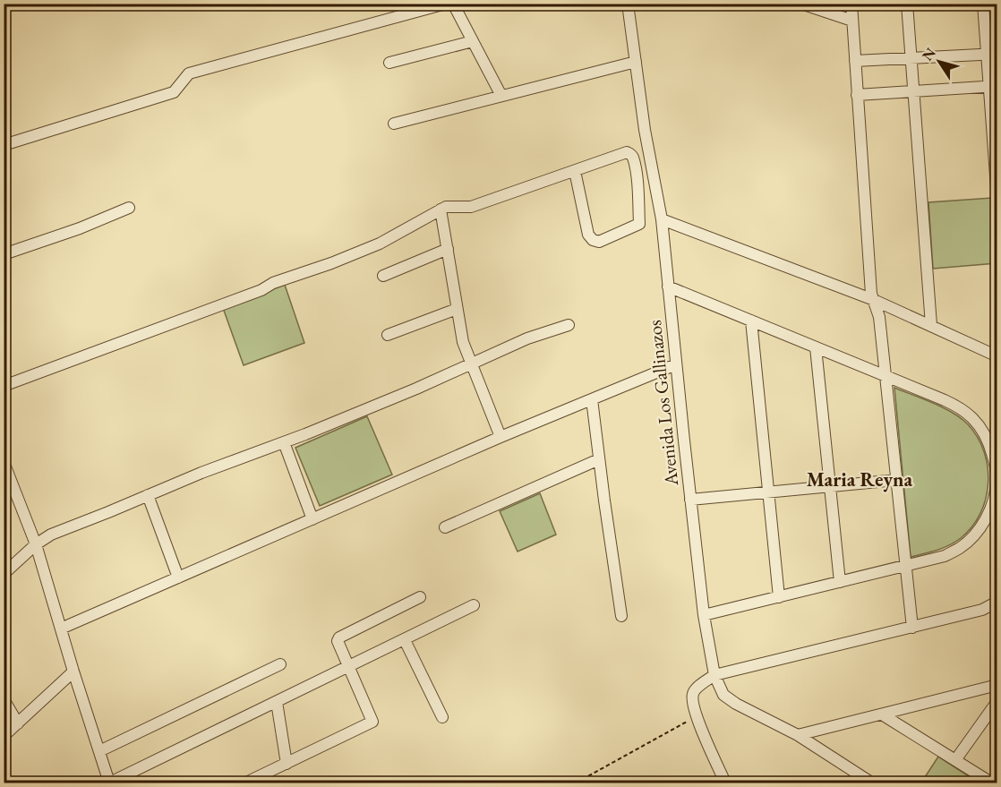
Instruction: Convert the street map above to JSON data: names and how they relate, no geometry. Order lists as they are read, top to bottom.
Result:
{
  "streets": {
    "street": ["Avenida Los Gallinazos"]
  },
  "districts": ["Maria Reyna"],
  "north": "top left"
}
